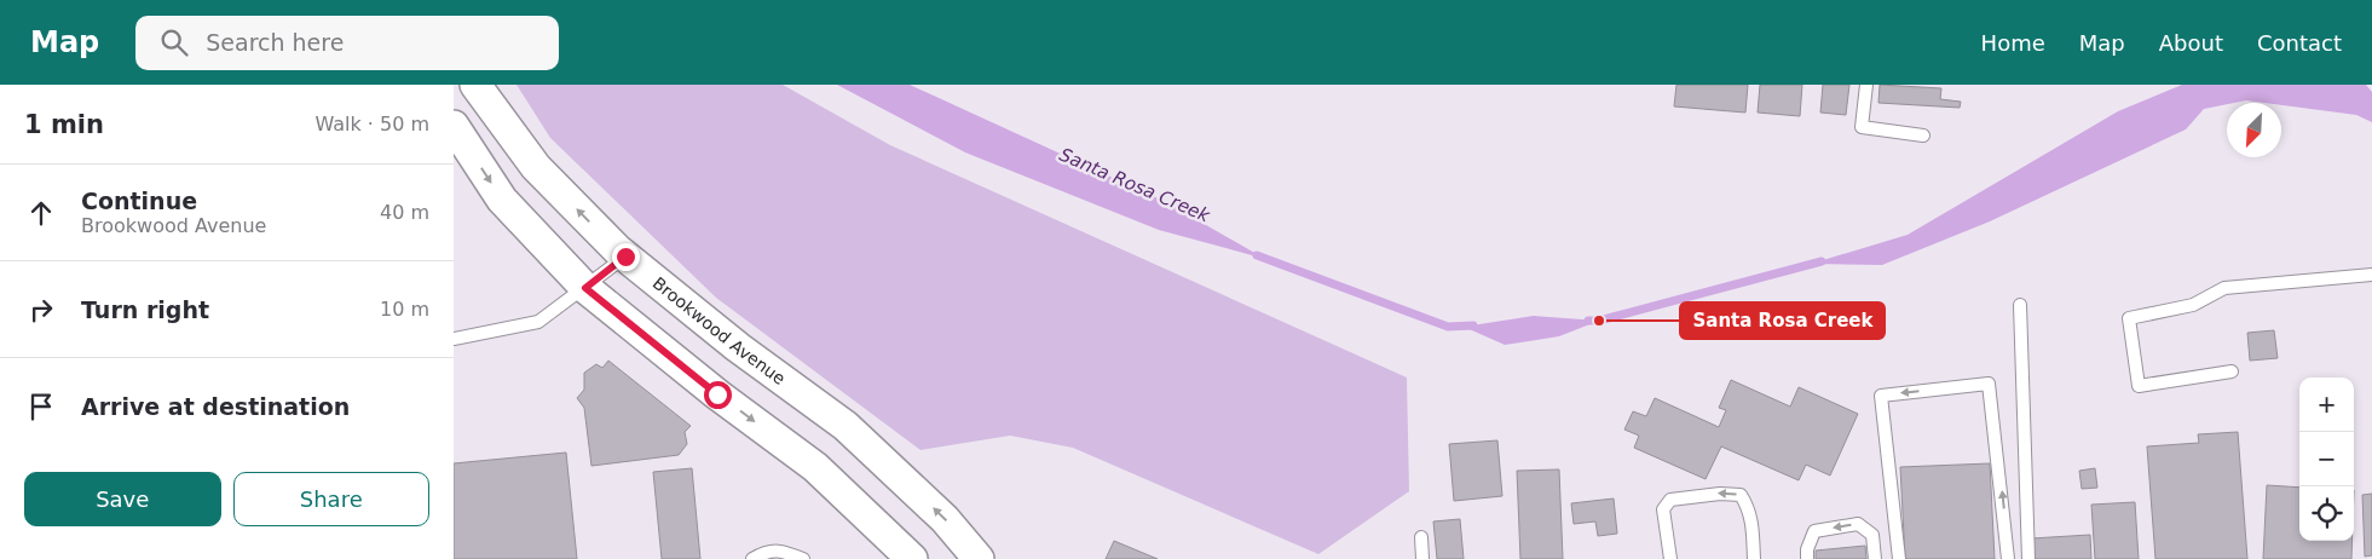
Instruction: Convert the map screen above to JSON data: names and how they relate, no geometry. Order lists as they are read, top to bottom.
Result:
{
  "streets": {
    "street": ["Brookwood Avenue"]
  },
  "water": ["Santa Rosa Creek"],
  "places": ["Santa Rosa Creek"],
  "north": "bottom left",
  "page": {
    "header": "Map",
    "search": "Search here",
    "nav": [
      "Home",
      "Map",
      "About",
      "Contact"
    ],
    "heading": ["1 min", "Walk · 50 m"],
    "list": [
      ["Continue", "Brookwood Avenue", "40 m"],
      ["Turn right", "10 m"],
      "Arrive at destination"
    ],
    "map_buttons": ["+", "−"],
    "buttons": ["Save", "Share"]
  }
}
